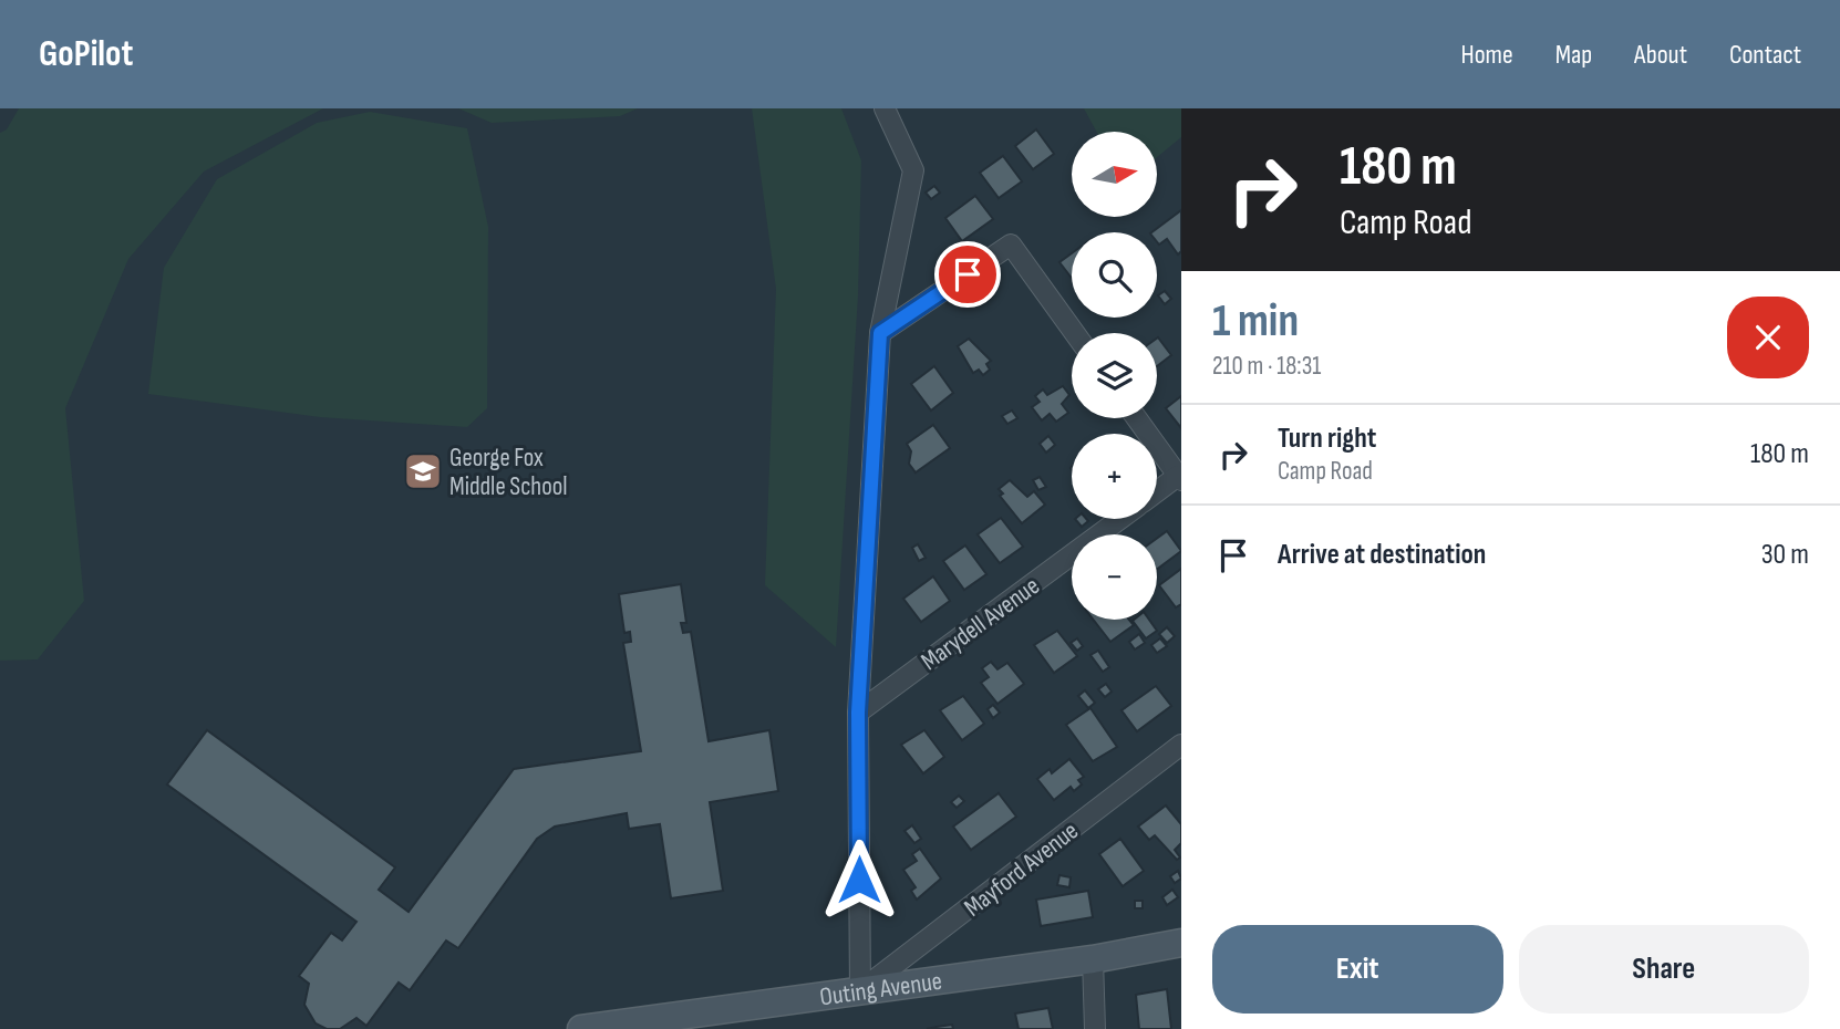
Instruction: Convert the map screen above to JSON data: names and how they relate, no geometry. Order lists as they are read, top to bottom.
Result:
{
  "streets": {
    "street": ["Marydell Avenue", "Mayford Avenue", "Outing Avenue"]
  },
  "crossings": [
    ["Mayford Avenue", "Outing Avenue"]
  ],
  "places": {
    "school or university": ["George Fox Middle School"]
  },
  "north": "right",
  "page": {
    "header": "GoPilot",
    "nav": [
      "Home",
      "Map",
      "About",
      "Contact"
    ],
    "turn": ["180 m", "Camp Road"],
    "map_buttons": ["+", "−"],
    "heading": ["1 min", "210 m · 18:31"],
    "list": [
      {
        "name": "Turn right",
        "note": "Camp Road",
        "value": "180 m"
      },
      {
        "name": "Arrive at destination",
        "value": "30 m"
      }
    ],
    "buttons": ["Exit", "Share"]
  }
}
